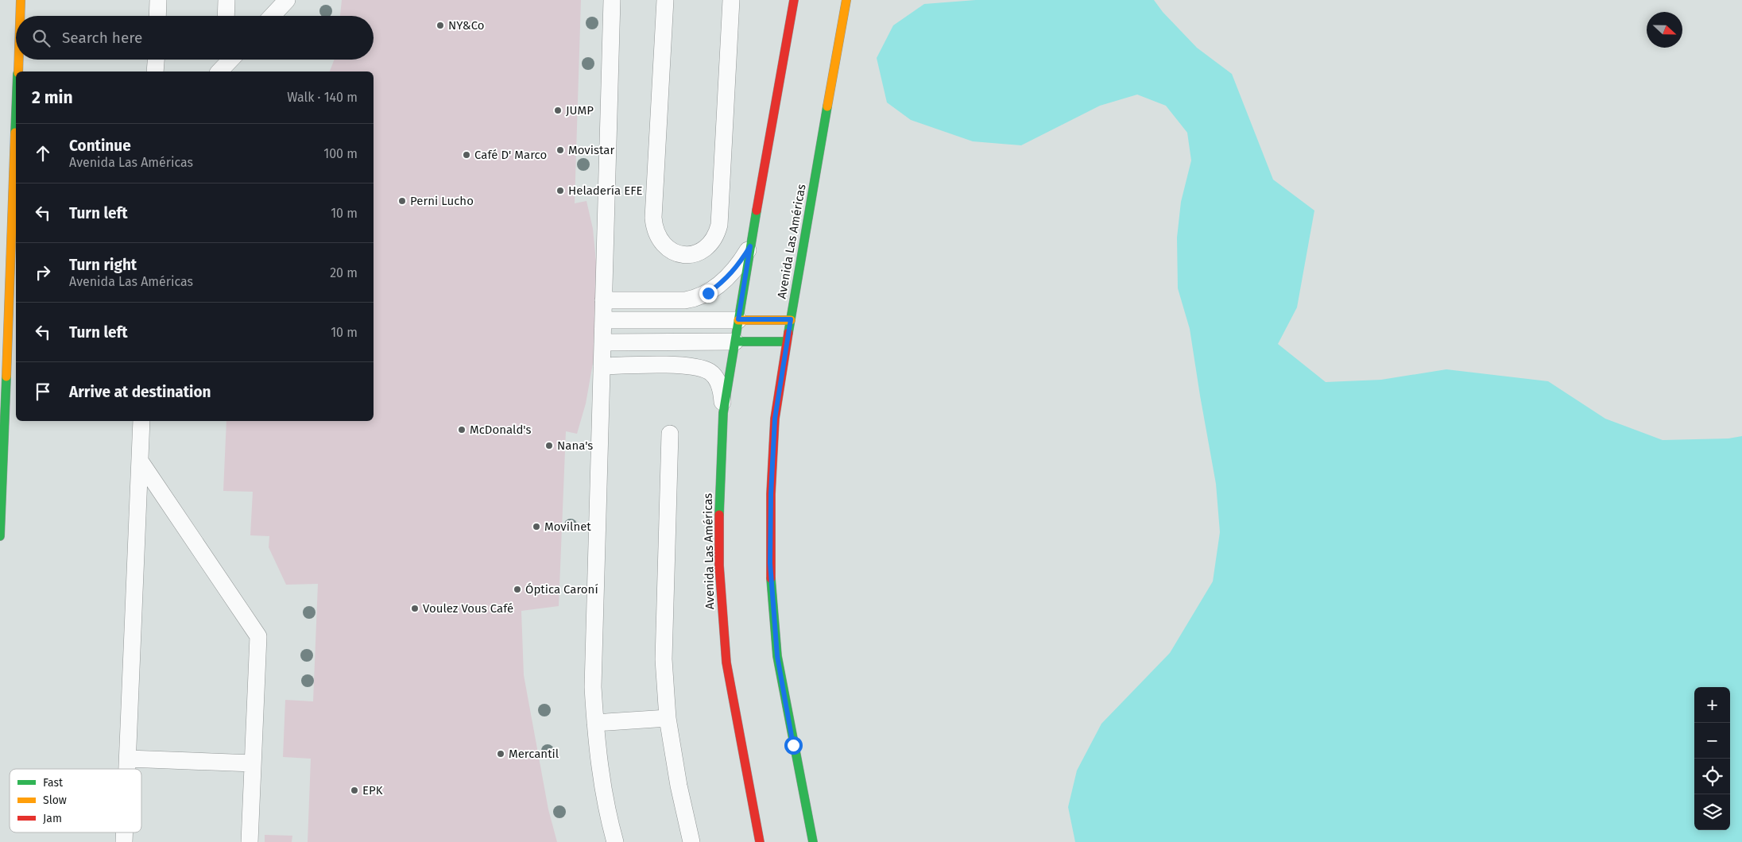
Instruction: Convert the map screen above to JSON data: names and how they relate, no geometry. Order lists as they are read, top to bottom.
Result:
{
  "streets": {
    "main road": ["Avenida Las Américas"]
  },
  "places": [
    "NY&Co",
    "JUMP",
    "Movistar",
    "Café D' Marco",
    "Heladería EFE",
    "Perni Lucho",
    "McDonald's",
    "Nana's",
    "Movilnet",
    "Óptica Caroní",
    "Voulez Vous Café",
    "Mercantil",
    "EPK"
  ],
  "legend": ["Fast", "Slow", "Jam"],
  "north": "right",
  "page": {
    "search": "Search here",
    "heading": ["2 min", "Walk · 140 m"],
    "list": [
      ["Continue", "Avenida Las Américas", "100 m"],
      ["Turn left", "10 m"],
      ["Turn right", "Avenida Las Américas", "20 m"],
      ["Turn left", "10 m"],
      "Arrive at destination"
    ],
    "map_buttons": ["+", "−"]
  }
}
